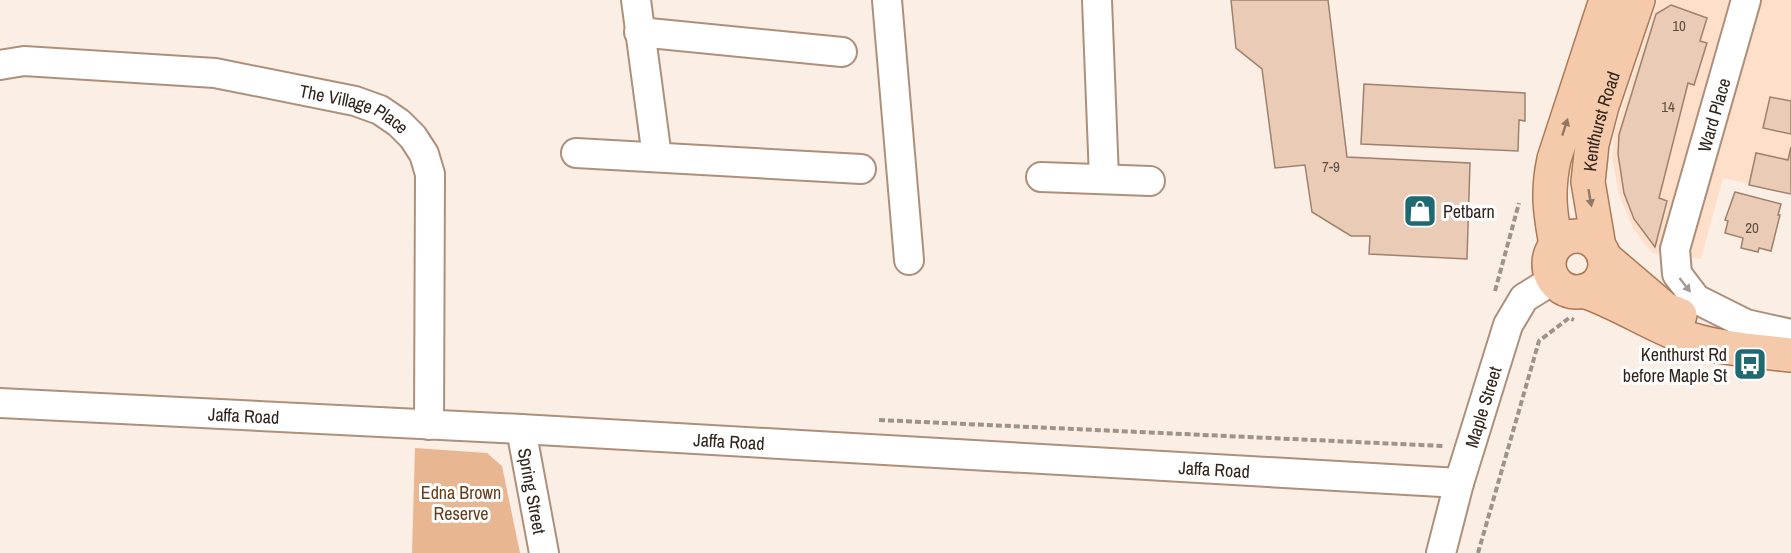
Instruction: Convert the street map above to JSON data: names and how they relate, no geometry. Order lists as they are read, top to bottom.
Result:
{
  "streets": {
    "main road": ["Kenthurst Road"],
    "street": [
      "The Village Place",
      "Ward Place",
      "Maple Street",
      "Jaffa Road",
      "Spring Street"
    ]
  },
  "crossings": [
    ["The Village Place", "Jaffa Road"],
    ["Kenthurst Road", "Maple Street"],
    ["Maple Street", "Jaffa Road"],
    ["Jaffa Road", "Spring Street"]
  ],
  "one_way": ["Ward Place"],
  "parks": ["Edna Brown Reserve"],
  "places": {
    "shop": ["Petbarn"],
    "bus stop": ["Kenthurst Rd before Maple St"]
  },
  "house_numbers": [
    "10",
    "14",
    "7-9",
    "20"
  ]
}
